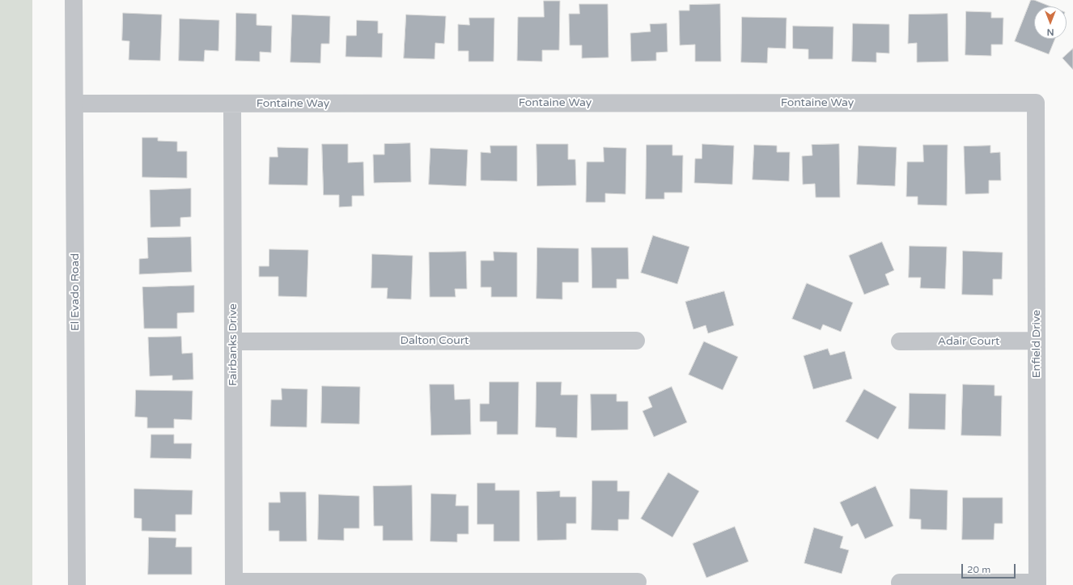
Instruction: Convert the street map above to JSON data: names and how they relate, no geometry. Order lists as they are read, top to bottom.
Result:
{
  "streets": {
    "street": [
      "Fontaine Way",
      "El Evado Road",
      "Dalton Court",
      "Adair Court",
      "Enfield Drive",
      "Fairbanks Drive"
    ]
  },
  "crossings": [
    ["Fontaine Way", "El Evado Road"],
    ["Fontaine Way", "Enfield Drive"],
    ["Fontaine Way", "Fairbanks Drive"],
    ["Dalton Court", "Fairbanks Drive"],
    ["Adair Court", "Enfield Drive"]
  ],
  "scale_bar": "20 m",
  "north": "bottom"
}
